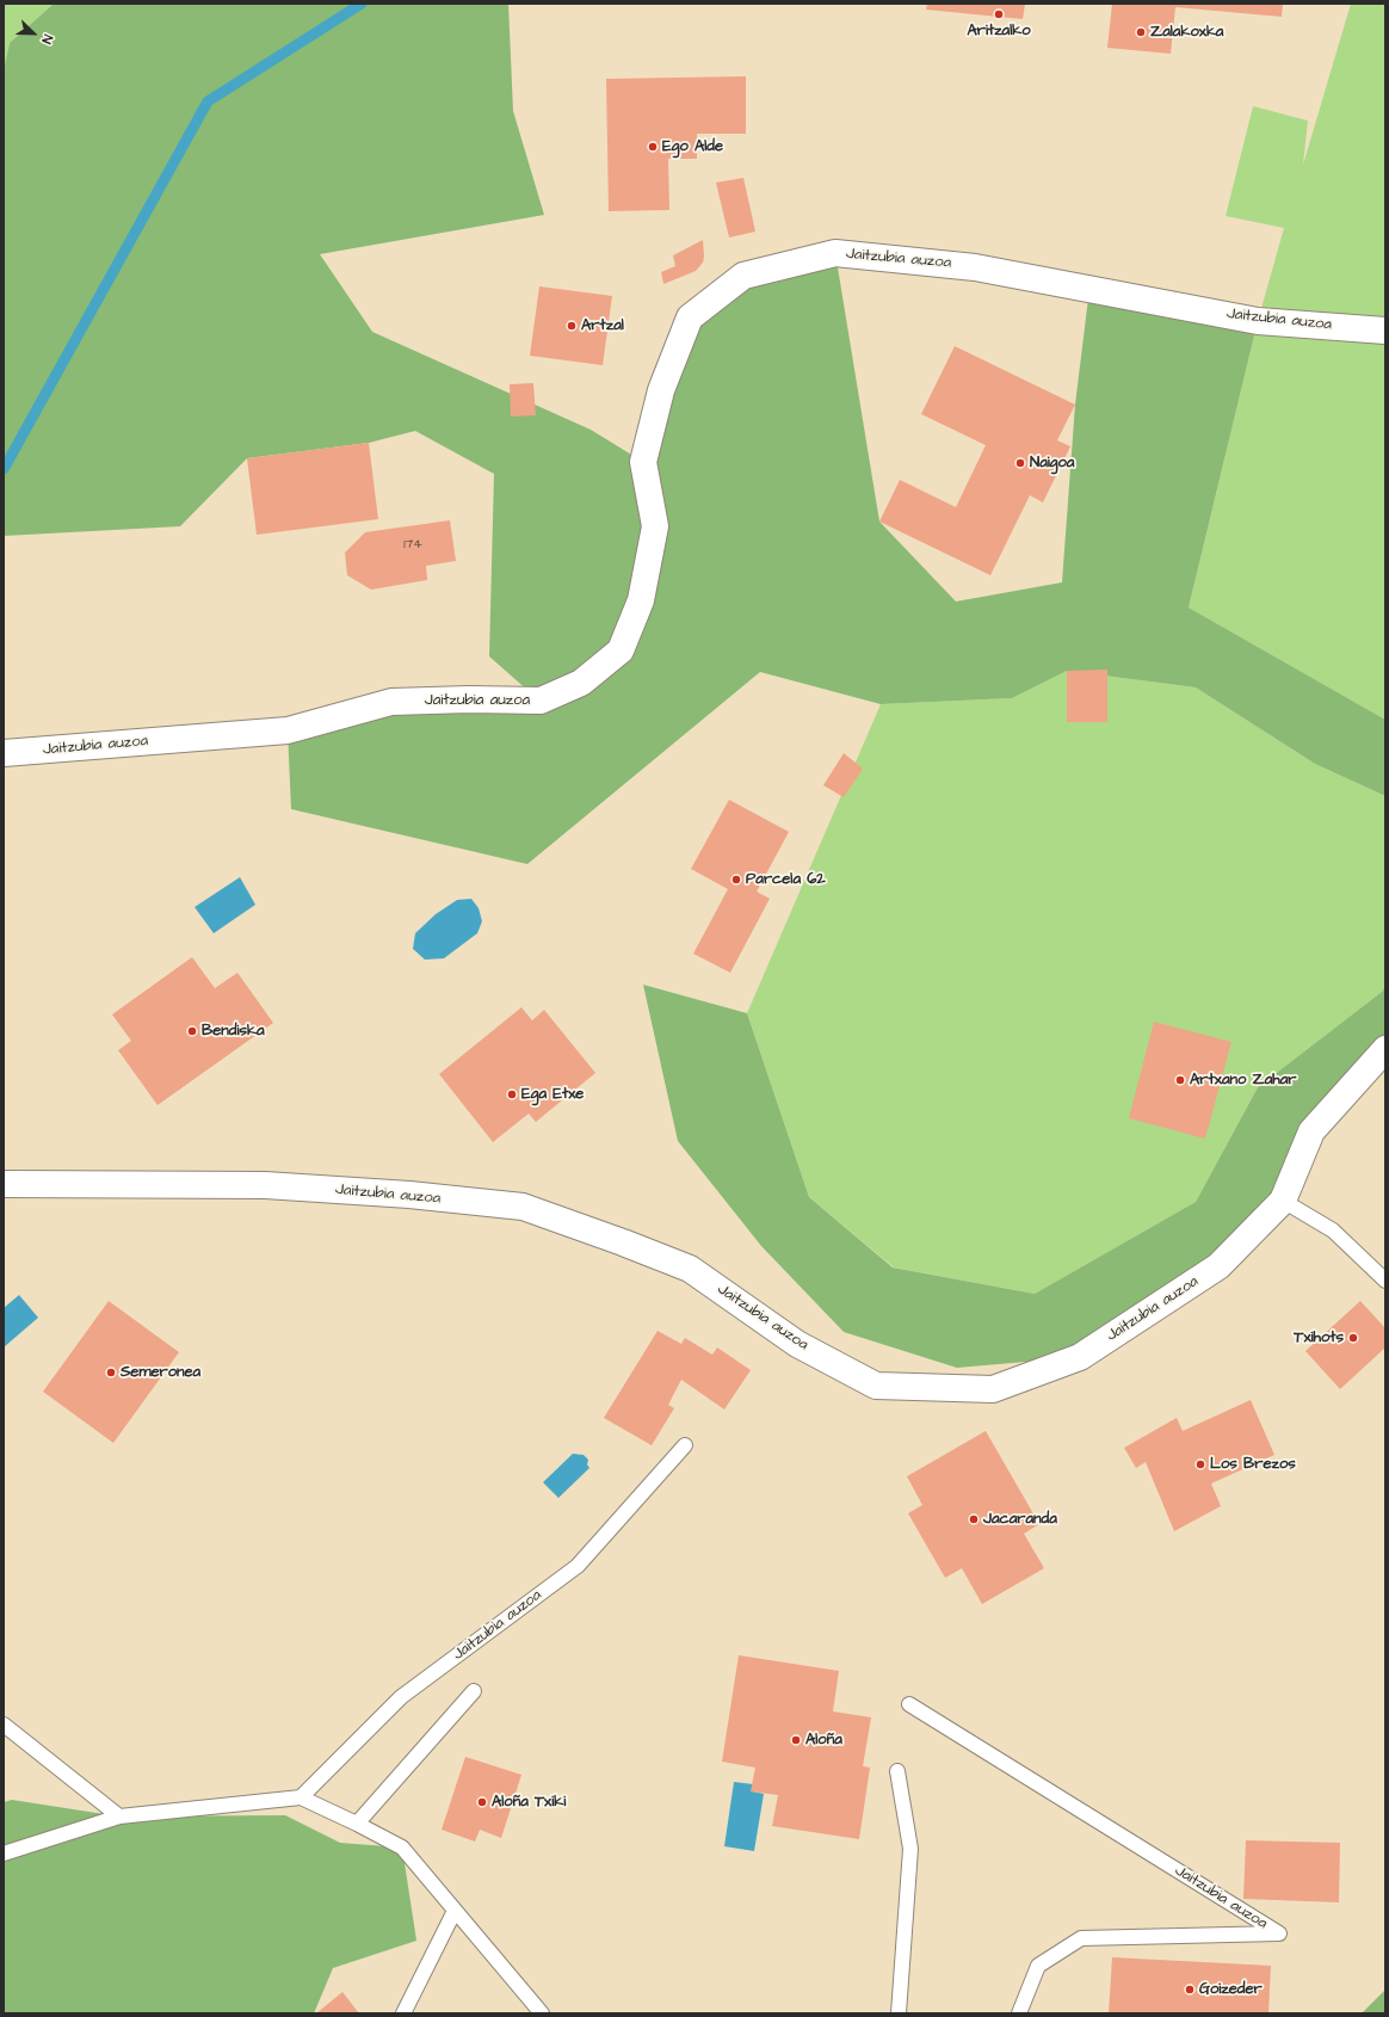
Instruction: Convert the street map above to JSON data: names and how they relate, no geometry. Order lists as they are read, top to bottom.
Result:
{
  "streets": {
    "street": ["Jaitzubia auzoa"]
  },
  "places": [
    "Aritzalko",
    "Zalakoxka",
    "Ego Alde",
    "Artzal",
    "Naigoa",
    "Parcela 62",
    "Bendiska",
    "Artxano Zahar",
    "Ega Etxe",
    "Txihots",
    "Semeronea",
    "Los Brezos",
    "Jacaranda",
    "Aloña",
    "Aloña Txiki",
    "Goizeder"
  ],
  "house_numbers": ["174"],
  "north": "bottom right"
}
